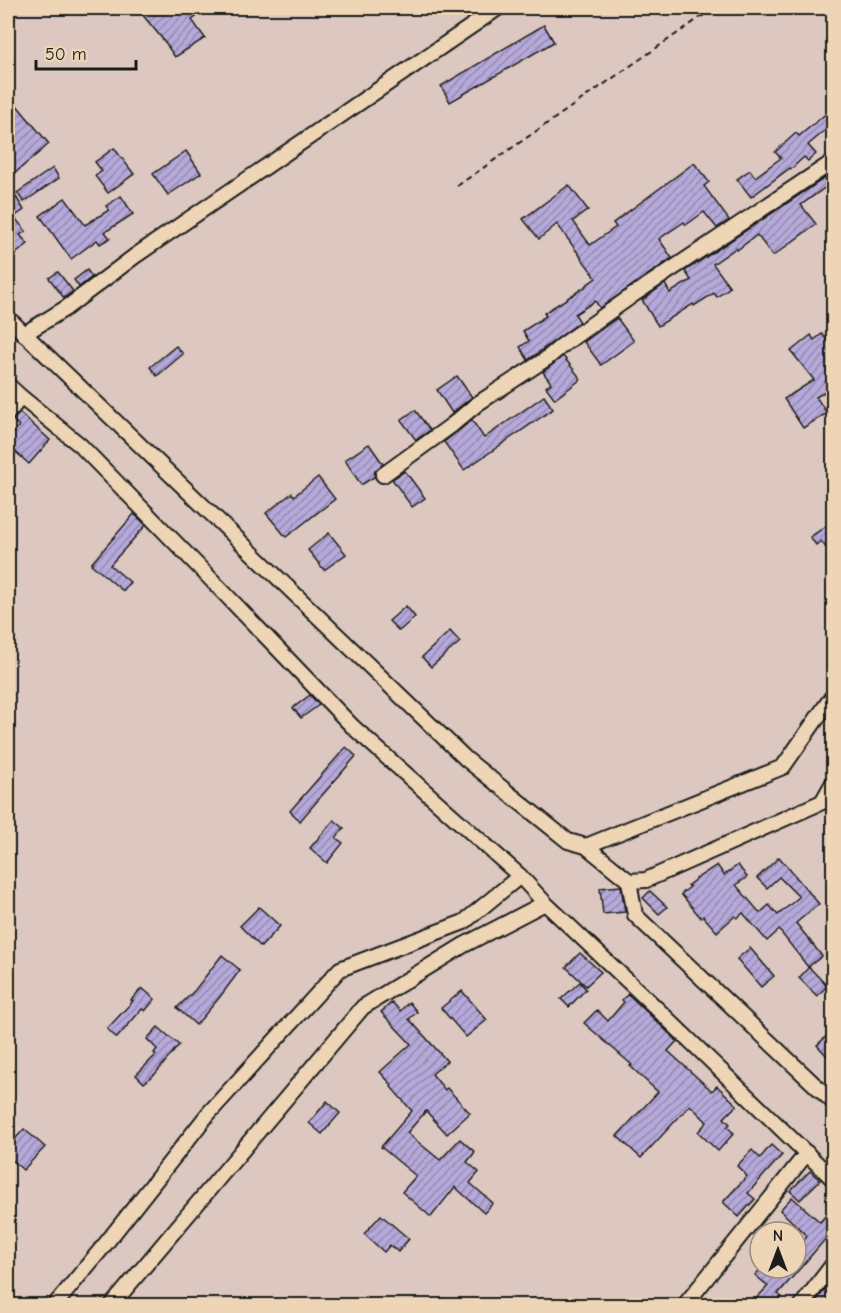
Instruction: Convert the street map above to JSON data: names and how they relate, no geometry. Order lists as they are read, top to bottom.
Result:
{
  "scale_bar": "50 m",
  "north": "top"
}
